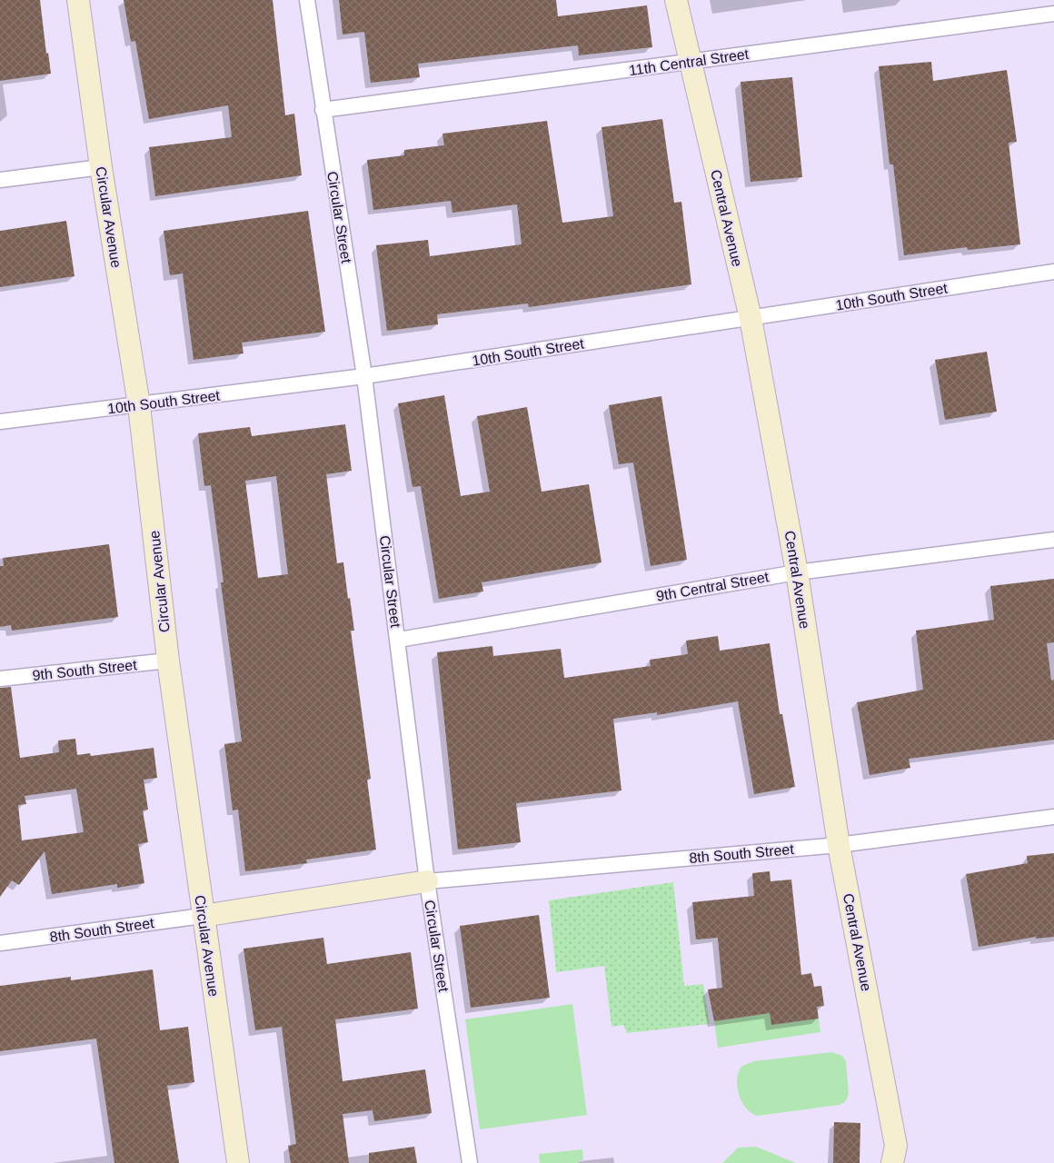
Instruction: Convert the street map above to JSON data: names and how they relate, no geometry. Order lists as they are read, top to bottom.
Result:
{
  "streets": {
    "street": [
      "11th Central Street",
      "Circular Avenue",
      "Circular Street",
      "Central Avenue",
      "10th South Street",
      "9th Central Street",
      "9th South Street",
      "8th South Street"
    ]
  },
  "crossings": [
    ["11th Central Street", "Circular Street"],
    ["11th Central Street", "Central Avenue"],
    ["Circular Avenue", "10th South Street"],
    ["Circular Avenue", "9th South Street"],
    ["Circular Avenue", "8th South Street"],
    ["Circular Street", "10th South Street"],
    ["Circular Street", "9th Central Street"],
    ["Circular Street", "8th South Street"],
    ["Central Avenue", "10th South Street"],
    ["Central Avenue", "9th Central Street"],
    ["Central Avenue", "8th South Street"]
  ]
}
